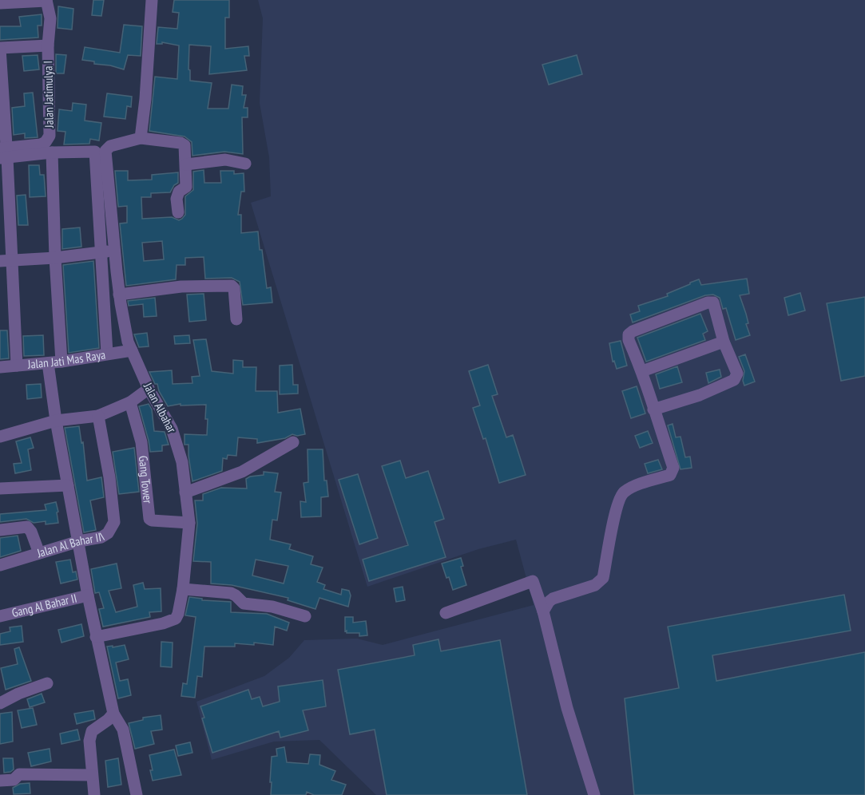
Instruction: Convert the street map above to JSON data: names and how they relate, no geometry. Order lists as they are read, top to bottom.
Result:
{
  "streets": {
    "street": [
      "Jalan Jatimulya I",
      "Jalan Jati Mas Raya",
      "Jalan Albahar",
      "Gang Tower",
      "Jalan Al Bahar III",
      "Gang Al Bahar II"
    ]
  },
  "crossings": [
    ["Jalan Jati Mas Raya", "Jalan Albahar"],
    ["Jalan Albahar", "Gang Tower"]
  ]
}
